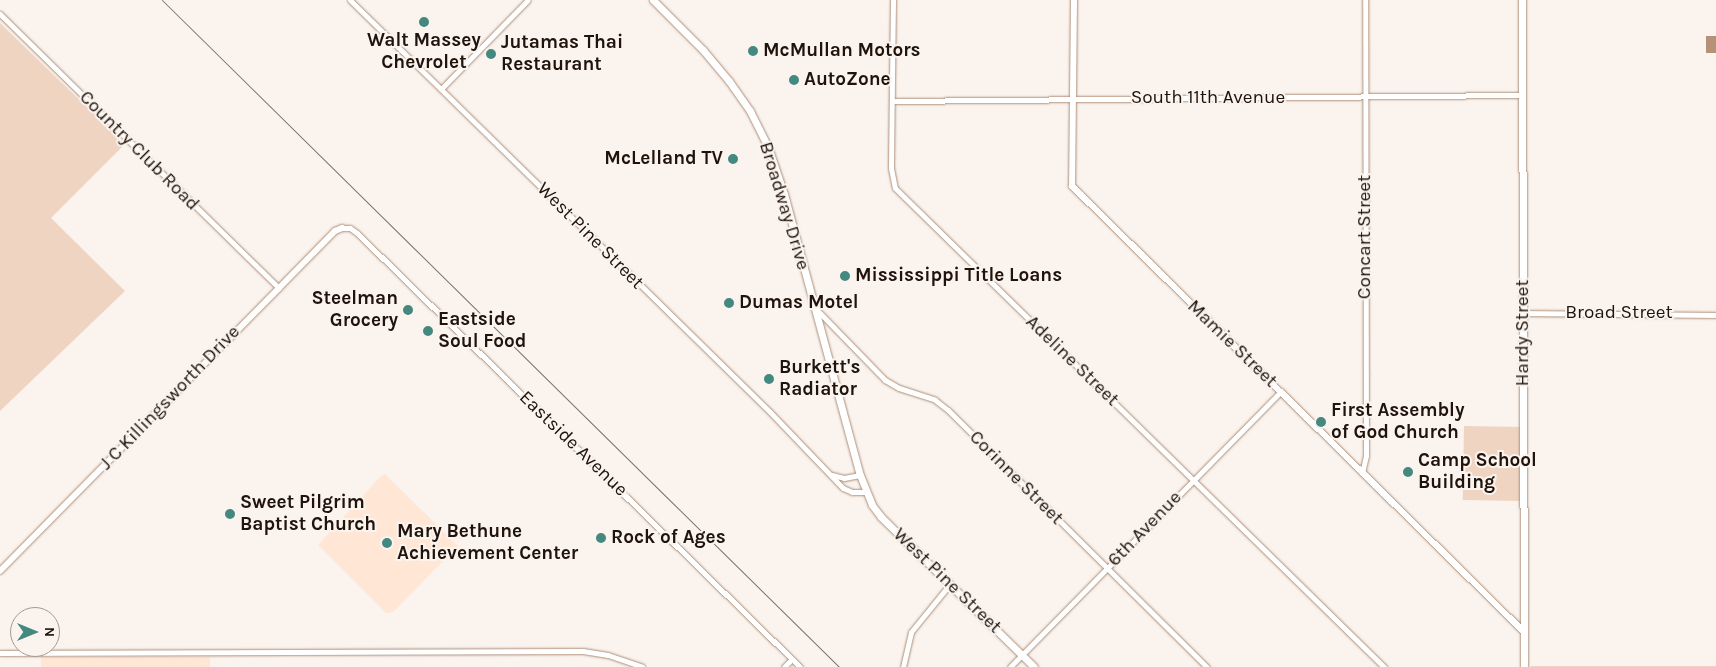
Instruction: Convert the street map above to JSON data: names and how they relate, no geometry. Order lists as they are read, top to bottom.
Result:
{
  "streets": {
    "main road": [
      "Broadway Drive",
      "West Pine Street",
      "Hardy Street",
      "Mamie Street",
      "J C Killingsworth Drive"
    ],
    "street": [
      "South 11th Avenue",
      "Country Club Road",
      "Concart Street",
      "Broad Street",
      "Adeline Street",
      "Eastside Avenue",
      "Corinne Street",
      "6th Avenue"
    ]
  },
  "crossings": [
    ["South 11th Avenue", "Concart Street"],
    ["South 11th Avenue", "Hardy Street"],
    ["South 11th Avenue", "Mamie Street"],
    ["South 11th Avenue", "Adeline Street"],
    ["Country Club Road", "J C Killingsworth Drive"],
    ["Broadway Drive", "West Pine Street"],
    ["Broadway Drive", "Corinne Street"],
    ["West Pine Street", "6th Avenue"],
    ["Concart Street", "Mamie Street"],
    ["Broad Street", "Hardy Street"],
    ["Hardy Street", "Mamie Street"],
    ["Mamie Street", "6th Avenue"],
    ["Adeline Street", "6th Avenue"],
    ["J C Killingsworth Drive", "Eastside Avenue"],
    ["Corinne Street", "6th Avenue"]
  ],
  "places": [
    "Walt Massey Chevrolet",
    "McMullan Motors",
    "Jutamas Thai Restaurant",
    "AutoZone",
    "McLelland TV",
    "Mississippi Title Loans",
    "Dumas Motel",
    "Steelman Grocery",
    "Eastside Soul Food",
    "Burkett's Radiator",
    "First Assembly of God Church",
    "Camp School Building",
    "Sweet Pilgrim Baptist Church",
    "Rock of Ages",
    "Mary Bethune Achievement Center"
  ],
  "north": "right"
}
